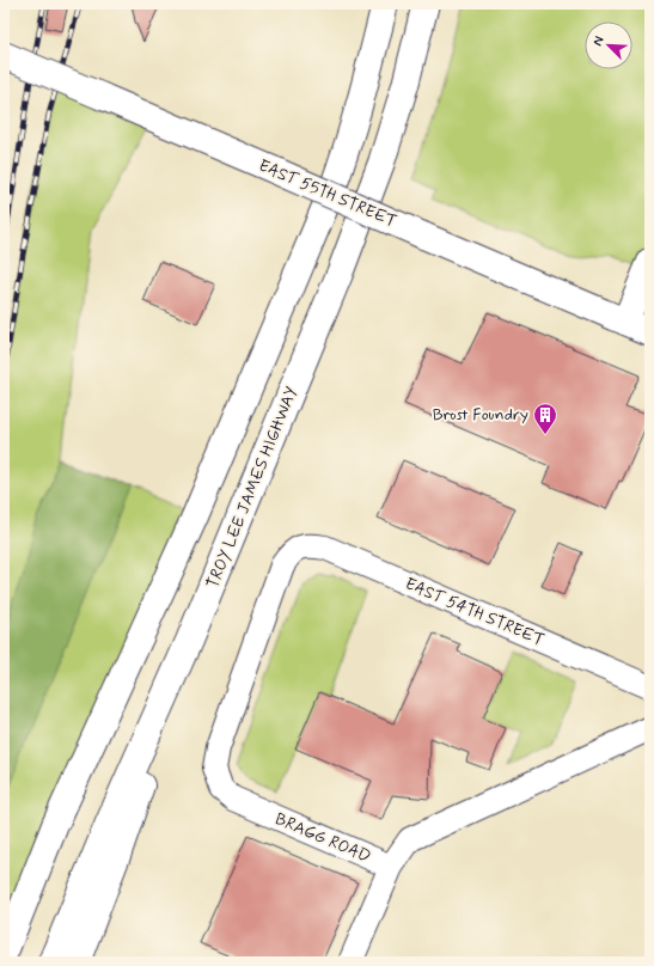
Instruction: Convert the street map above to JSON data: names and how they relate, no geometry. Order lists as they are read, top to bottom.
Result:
{
  "streets": {
    "main road": ["EAST 55TH STREET", "TROY LEE JAMES HIGHWAY"],
    "street": ["EAST 54TH STREET", "BRAGG ROAD"]
  },
  "crossings": [
    ["EAST 54TH STREET", "BRAGG ROAD"]
  ],
  "places": {
    "building": ["Brost Foundry"]
  },
  "north": "top left"
}
